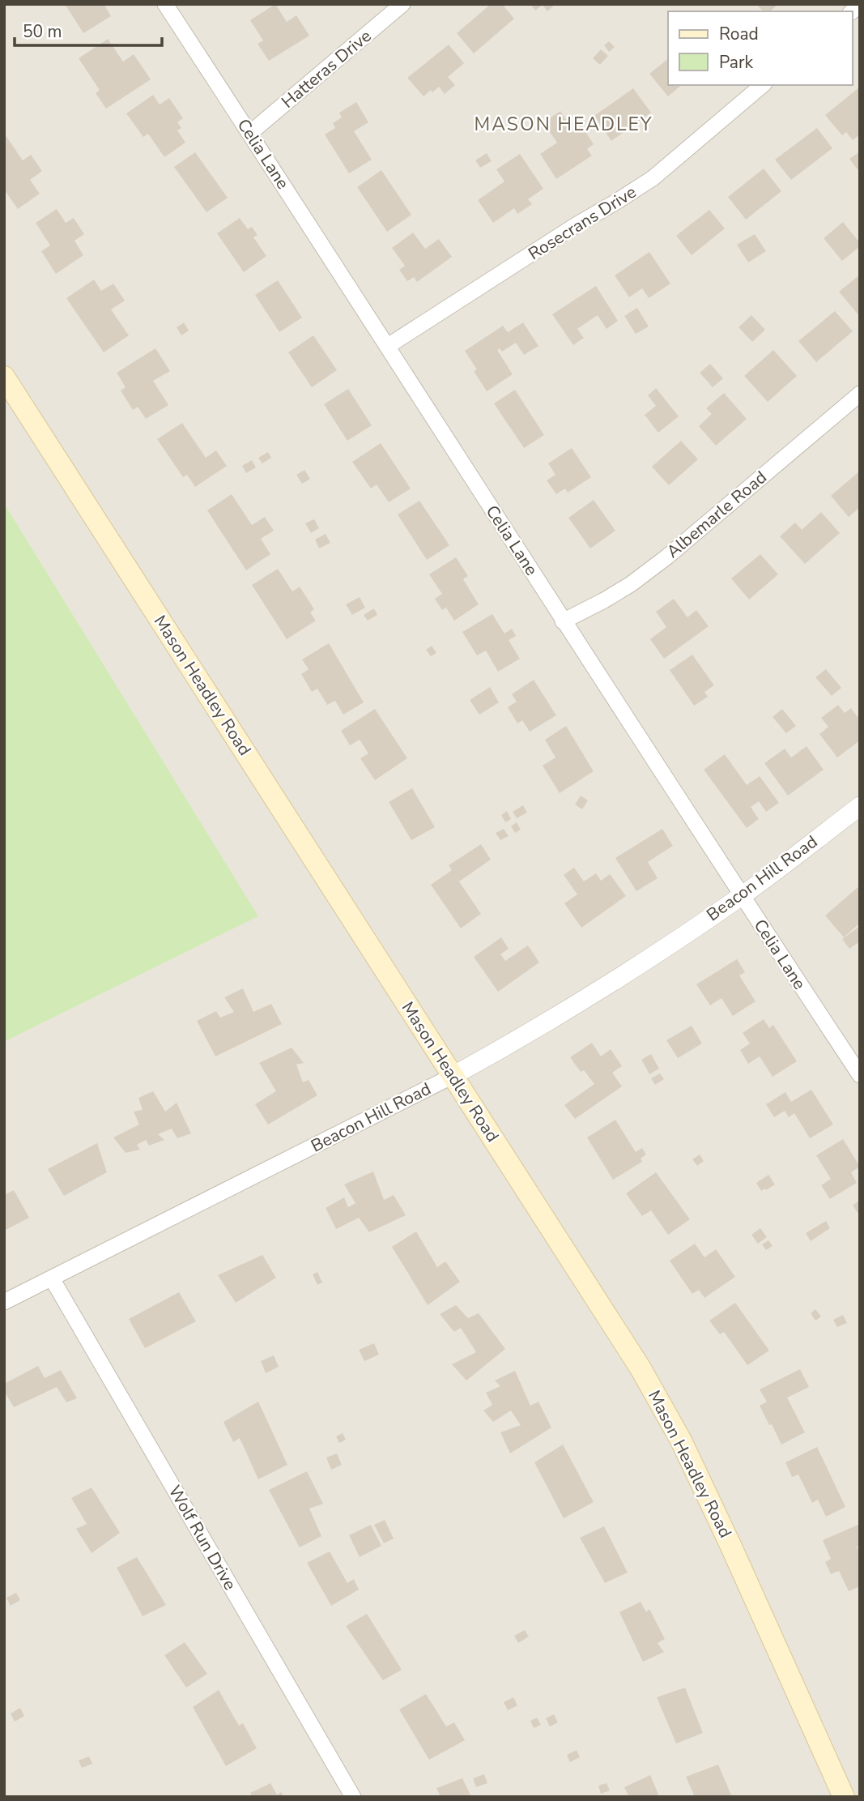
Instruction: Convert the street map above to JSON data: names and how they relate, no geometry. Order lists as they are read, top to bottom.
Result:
{
  "streets": {
    "main road": ["Mason Headley Road"],
    "street": [
      "Hatteras Drive",
      "Celia Lane",
      "Rosecrans Drive",
      "Albemarle Road",
      "Beacon Hill Road",
      "Wolf Run Drive"
    ]
  },
  "crossings": [
    ["Hatteras Drive", "Celia Lane"],
    ["Celia Lane", "Rosecrans Drive"],
    ["Celia Lane", "Albemarle Road"],
    ["Celia Lane", "Beacon Hill Road"],
    ["Mason Headley Road", "Beacon Hill Road"],
    ["Beacon Hill Road", "Wolf Run Drive"]
  ],
  "districts": ["MASON HEADLEY"],
  "legend": ["Road", "Park"],
  "scale_bar": "50 m"
}
